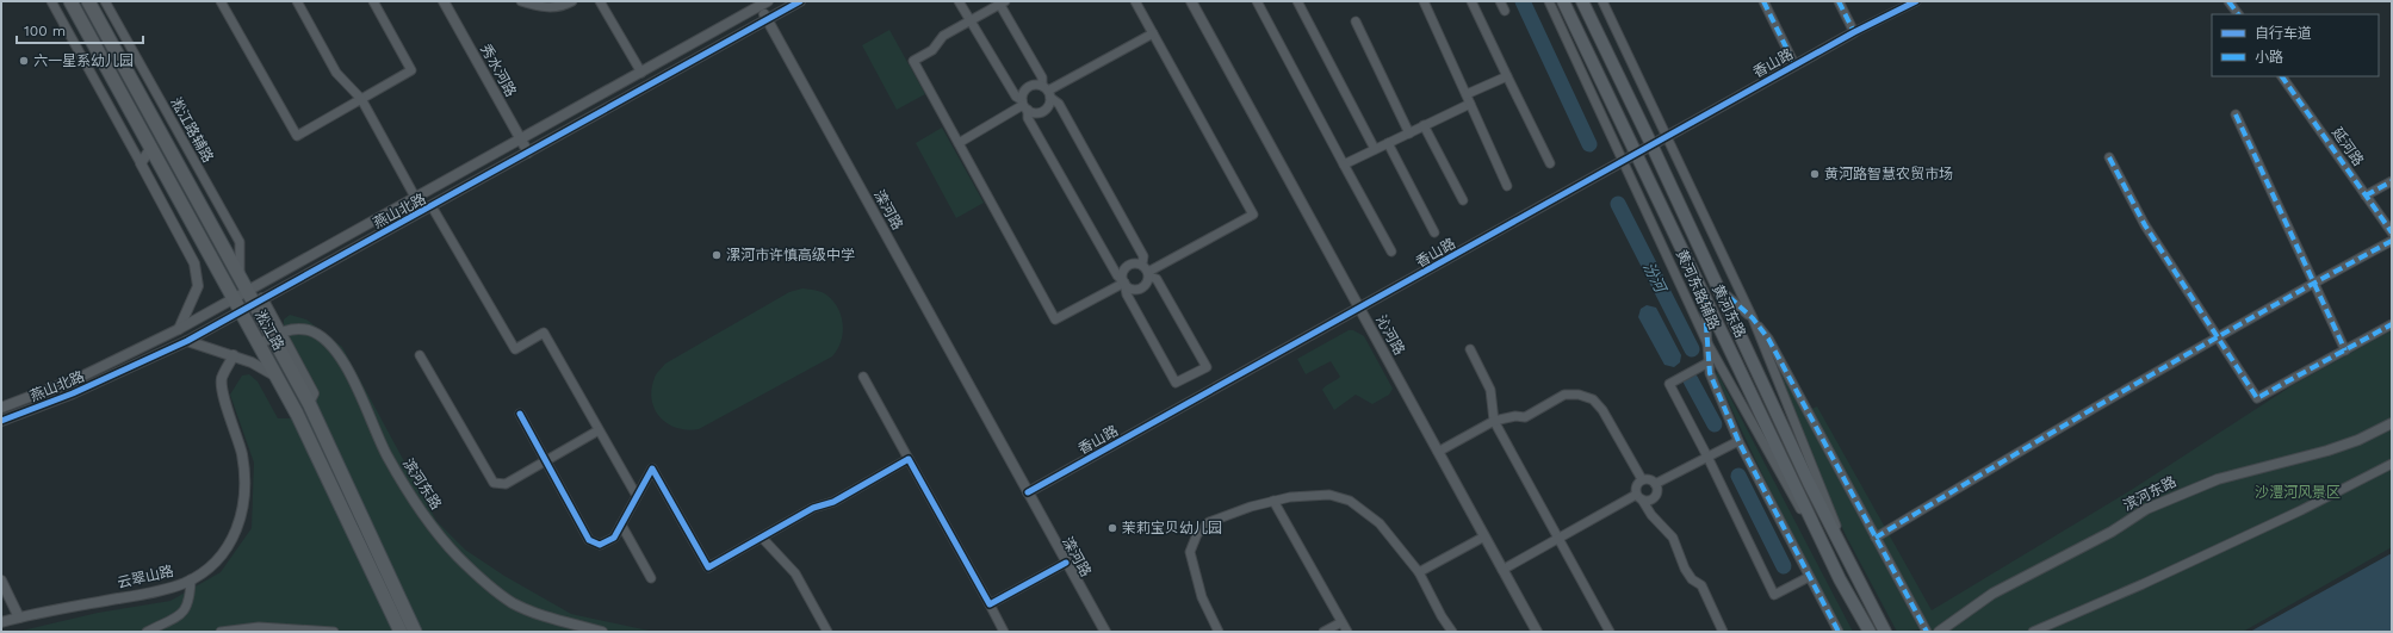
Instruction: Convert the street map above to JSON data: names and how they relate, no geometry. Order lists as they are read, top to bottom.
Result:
{
  "streets": {
    "main road": ["黄河东路", "淞江路"],
    "street": [
      "香山路",
      "秀水河路",
      "淞江路辅路",
      "延河路",
      "滦河路",
      "燕山北路",
      "黄河东路辅路",
      "沁河路",
      "滨河东路",
      "云翠山路"
    ]
  },
  "crossings": [
    ["香山路", "滦河路"],
    ["香山路", "黄河东路辅路"],
    ["香山路", "黄河东路"],
    ["香山路", "沁河路"],
    ["秀水河路", "燕山北路"],
    ["淞江路辅路", "淞江路"],
    ["滦河路", "燕山北路"],
    ["燕山北路", "淞江路"],
    ["黄河东路辅路", "黄河东路"],
    ["淞江路", "滨河东路"]
  ],
  "water": ["汾河"],
  "parks": ["沙澧河风景区"],
  "places": [
    "六一星系幼儿园",
    "黄河路智慧农贸市场",
    "漯河市许慎高级中学",
    "茉莉宝贝幼儿园"
  ],
  "legend": ["自行车道", "小路"],
  "scale_bar": "100 m"
}
